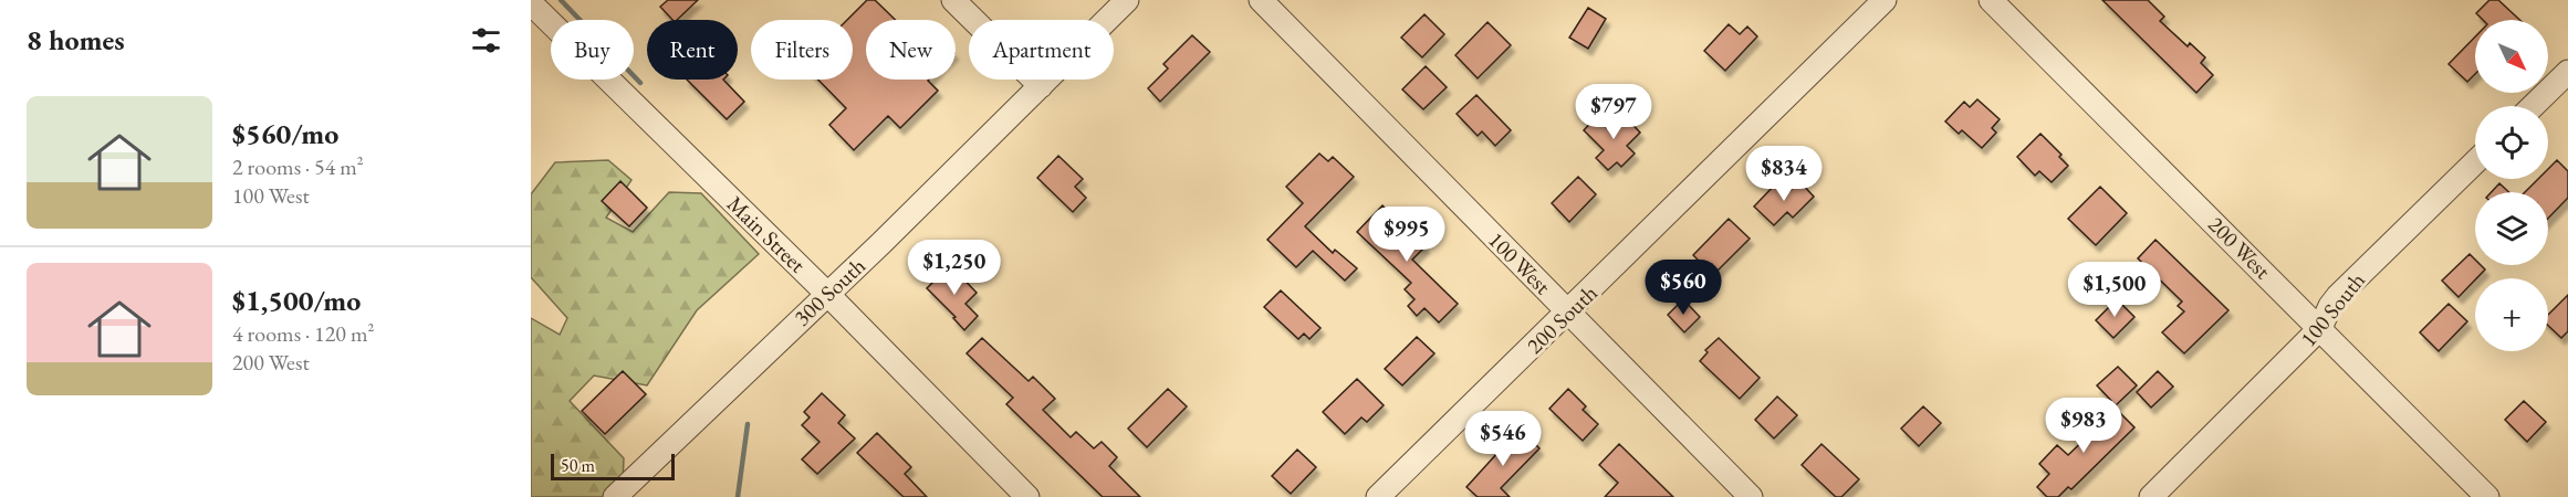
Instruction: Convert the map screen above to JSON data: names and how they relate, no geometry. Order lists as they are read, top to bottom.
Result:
{
  "streets": {
    "street": [
      "Main Street",
      "200 West",
      "100 West",
      "300 South",
      "100 South",
      "200 South"
    ]
  },
  "crossings": [
    ["Main Street", "300 South"],
    ["200 West", "100 South"],
    ["100 West", "200 South"]
  ],
  "scale_bar": "50 m",
  "north": "bottom right",
  "page": {
    "heading": "8 homes",
    "map_buttons": "+",
    "chip": [
      "Buy",
      "Rent",
      "Filters",
      "New",
      "Apartment"
    ],
    "list": [
      {
        "name": "$560/mo",
        "note": "2 rooms · 54 m² · 100 West"
      },
      {
        "name": "$1,500/mo",
        "note": "4 rooms · 120 m² · 200 West"
      }
    ],
    "price": [
      "$797",
      "$834",
      "$995",
      "$1,250",
      "$560",
      "$1,500",
      "$983",
      "$546"
    ],
    "scale": "50 m"
  }
}
